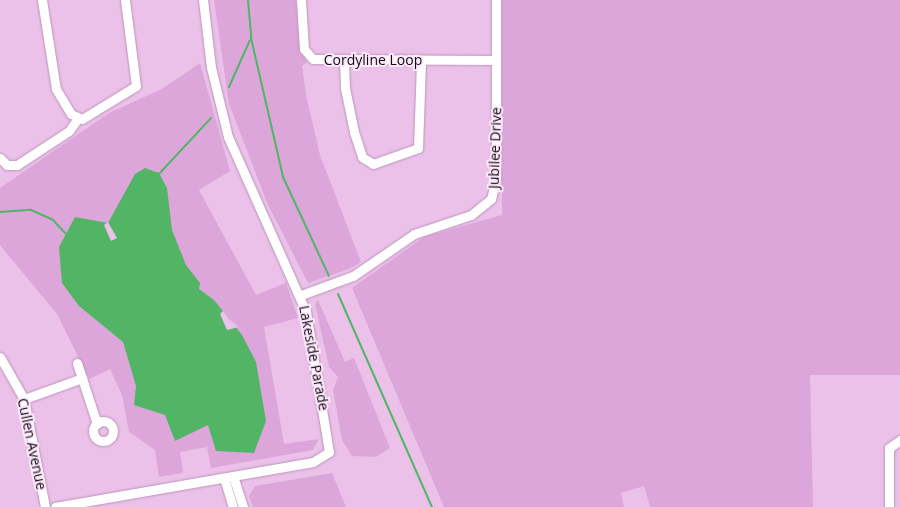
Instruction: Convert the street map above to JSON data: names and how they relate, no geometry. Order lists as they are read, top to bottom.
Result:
{
  "streets": {
    "street": [
      "Cordyline Loop",
      "Jubilee Drive",
      "Lakeside Parade",
      "Cullen Avenue"
    ]
  },
  "crossings": [
    ["Cordyline Loop", "Jubilee Drive"],
    ["Jubilee Drive", "Lakeside Parade"]
  ]
}
